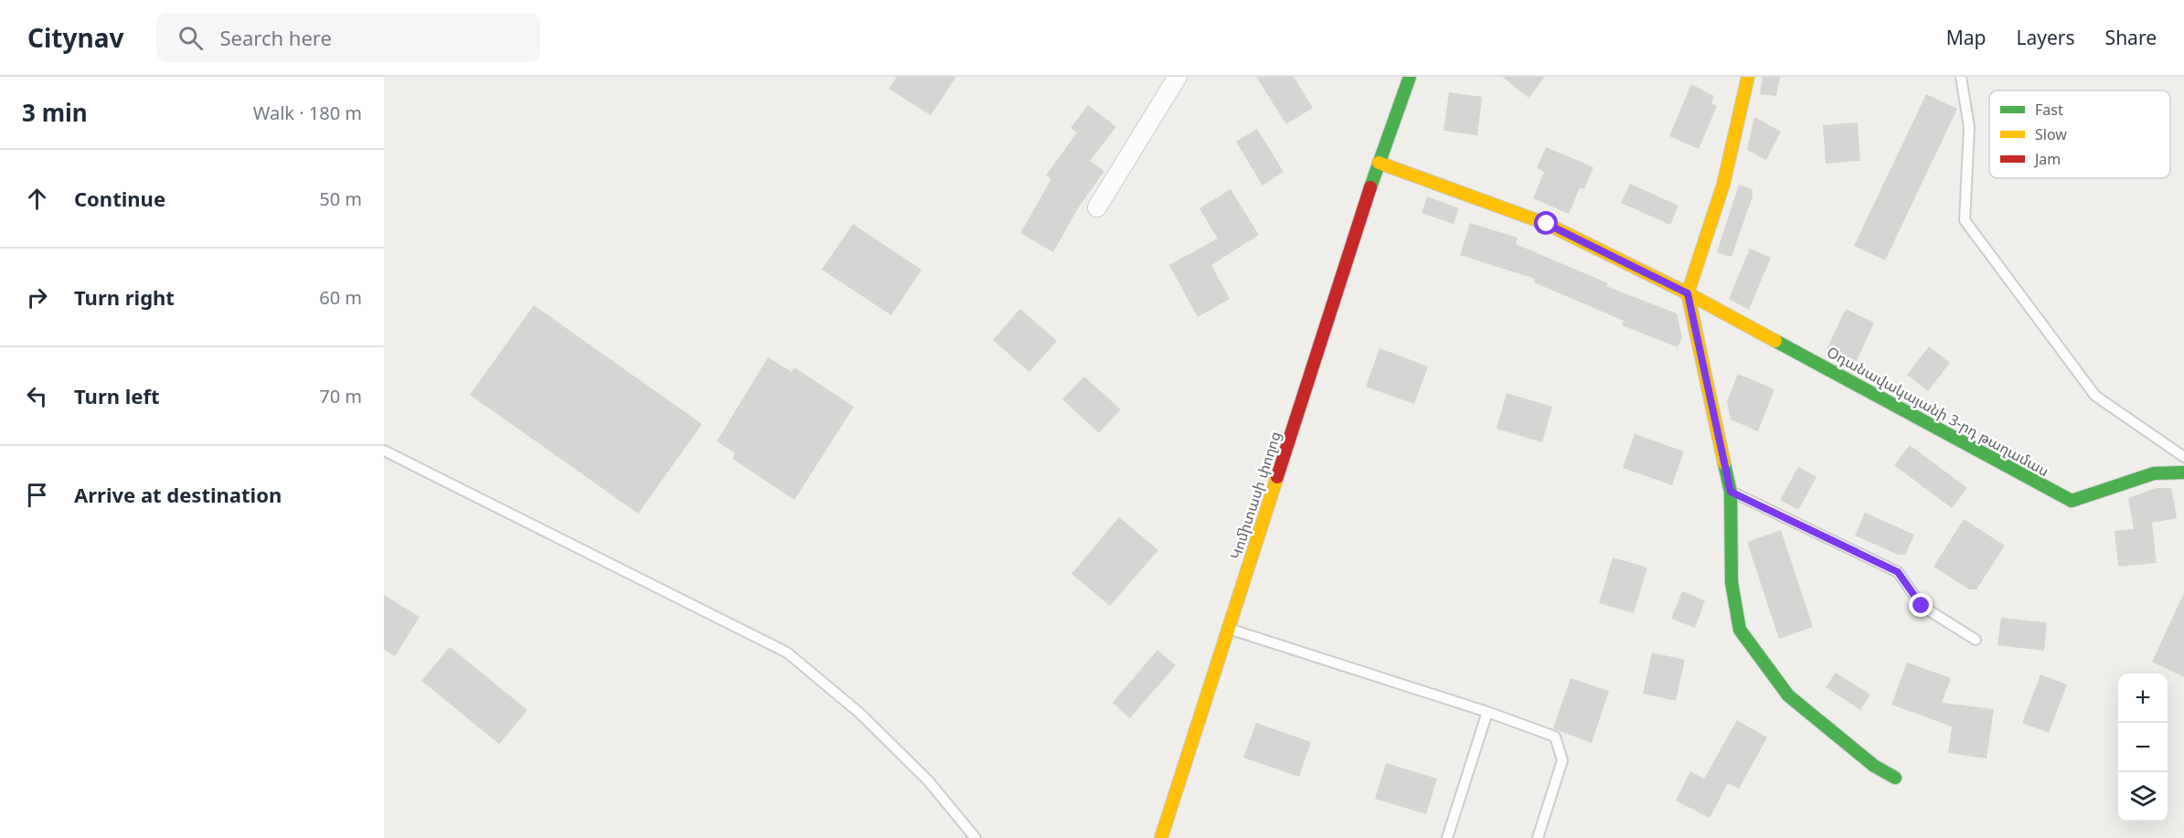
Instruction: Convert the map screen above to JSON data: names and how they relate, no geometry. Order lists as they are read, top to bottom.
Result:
{
  "streets": {
    "street": ["Օդանավակայանի 3-րդ թաղամաս", "Կոմիտասի փողոց"]
  },
  "crossings": [
    ["Օդանավակայանի 3-րդ թաղամաս", "Կոմիտասի փողոց"]
  ],
  "legend": ["Fast", "Slow", "Jam"],
  "page": {
    "header": "Citynav",
    "search": "Search here",
    "nav": ["Map", "Layers", "Share"],
    "heading": ["3 min", "Walk · 180 m"],
    "list": [
      ["Continue", "50 m"],
      ["Turn right", "60 m"],
      ["Turn left", "70 m"],
      "Arrive at destination"
    ],
    "map_buttons": ["+", "−"]
  }
}
